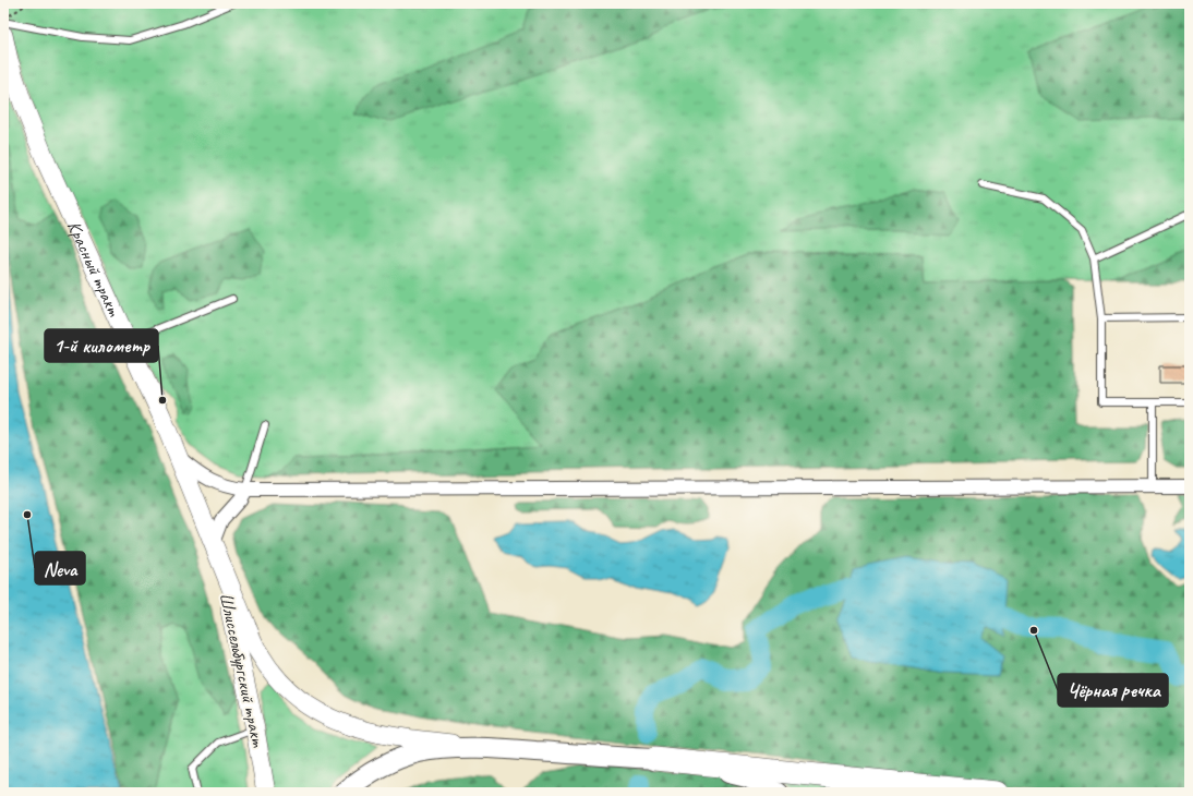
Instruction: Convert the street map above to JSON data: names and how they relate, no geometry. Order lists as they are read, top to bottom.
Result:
{
  "streets": {
    "main road": ["Красный тракт", "Шлиссельбургский тракт"]
  },
  "crossings": [
    ["Красный тракт", "Шлиссельбургский тракт"]
  ],
  "places": ["1-й километр", "Neva", "Чёрная речка"]
}
